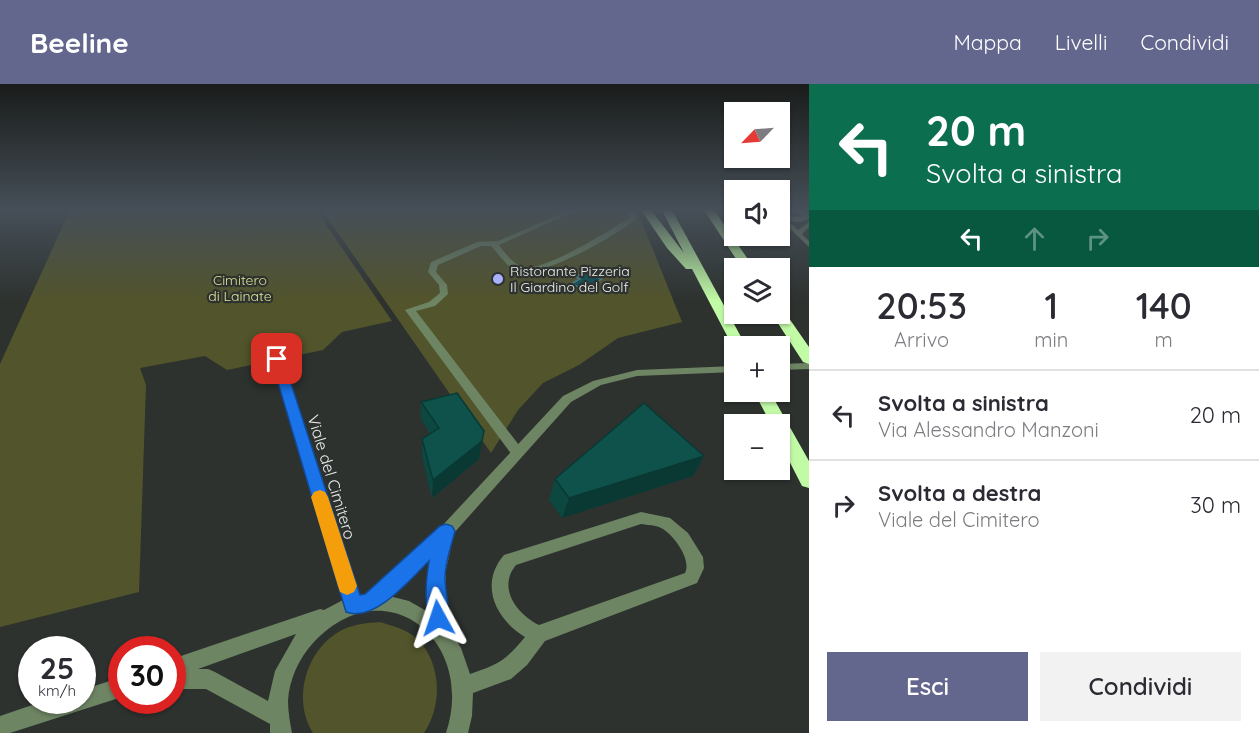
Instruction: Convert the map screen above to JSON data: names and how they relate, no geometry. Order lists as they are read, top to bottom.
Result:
{
  "streets": {
    "street": ["Viale del Cimitero"]
  },
  "parks": ["Cimitero di Lainate"],
  "places": ["Ristorante Pizzeria Il Giardino del Golf"],
  "north": "bottom left",
  "page": {
    "header": "Beeline",
    "nav": ["Mappa", "Livelli", "Condividi"],
    "turn": ["20 m", "Svolta a sinistra"],
    "map_buttons": ["+", "−"],
    "eta": [
      "20:53",
      "Arrivo",
      "1",
      "min",
      "140",
      "m"
    ],
    "list": [
      {
        "name": "Svolta a sinistra",
        "note": "Via Alessandro Manzoni",
        "value": "20 m"
      },
      {
        "name": "Svolta a destra",
        "note": "Viale del Cimitero",
        "value": "30 m"
      }
    ],
    "speed": "25 km/h",
    "limit": "30",
    "buttons": ["Esci", "Condividi"]
  }
}
